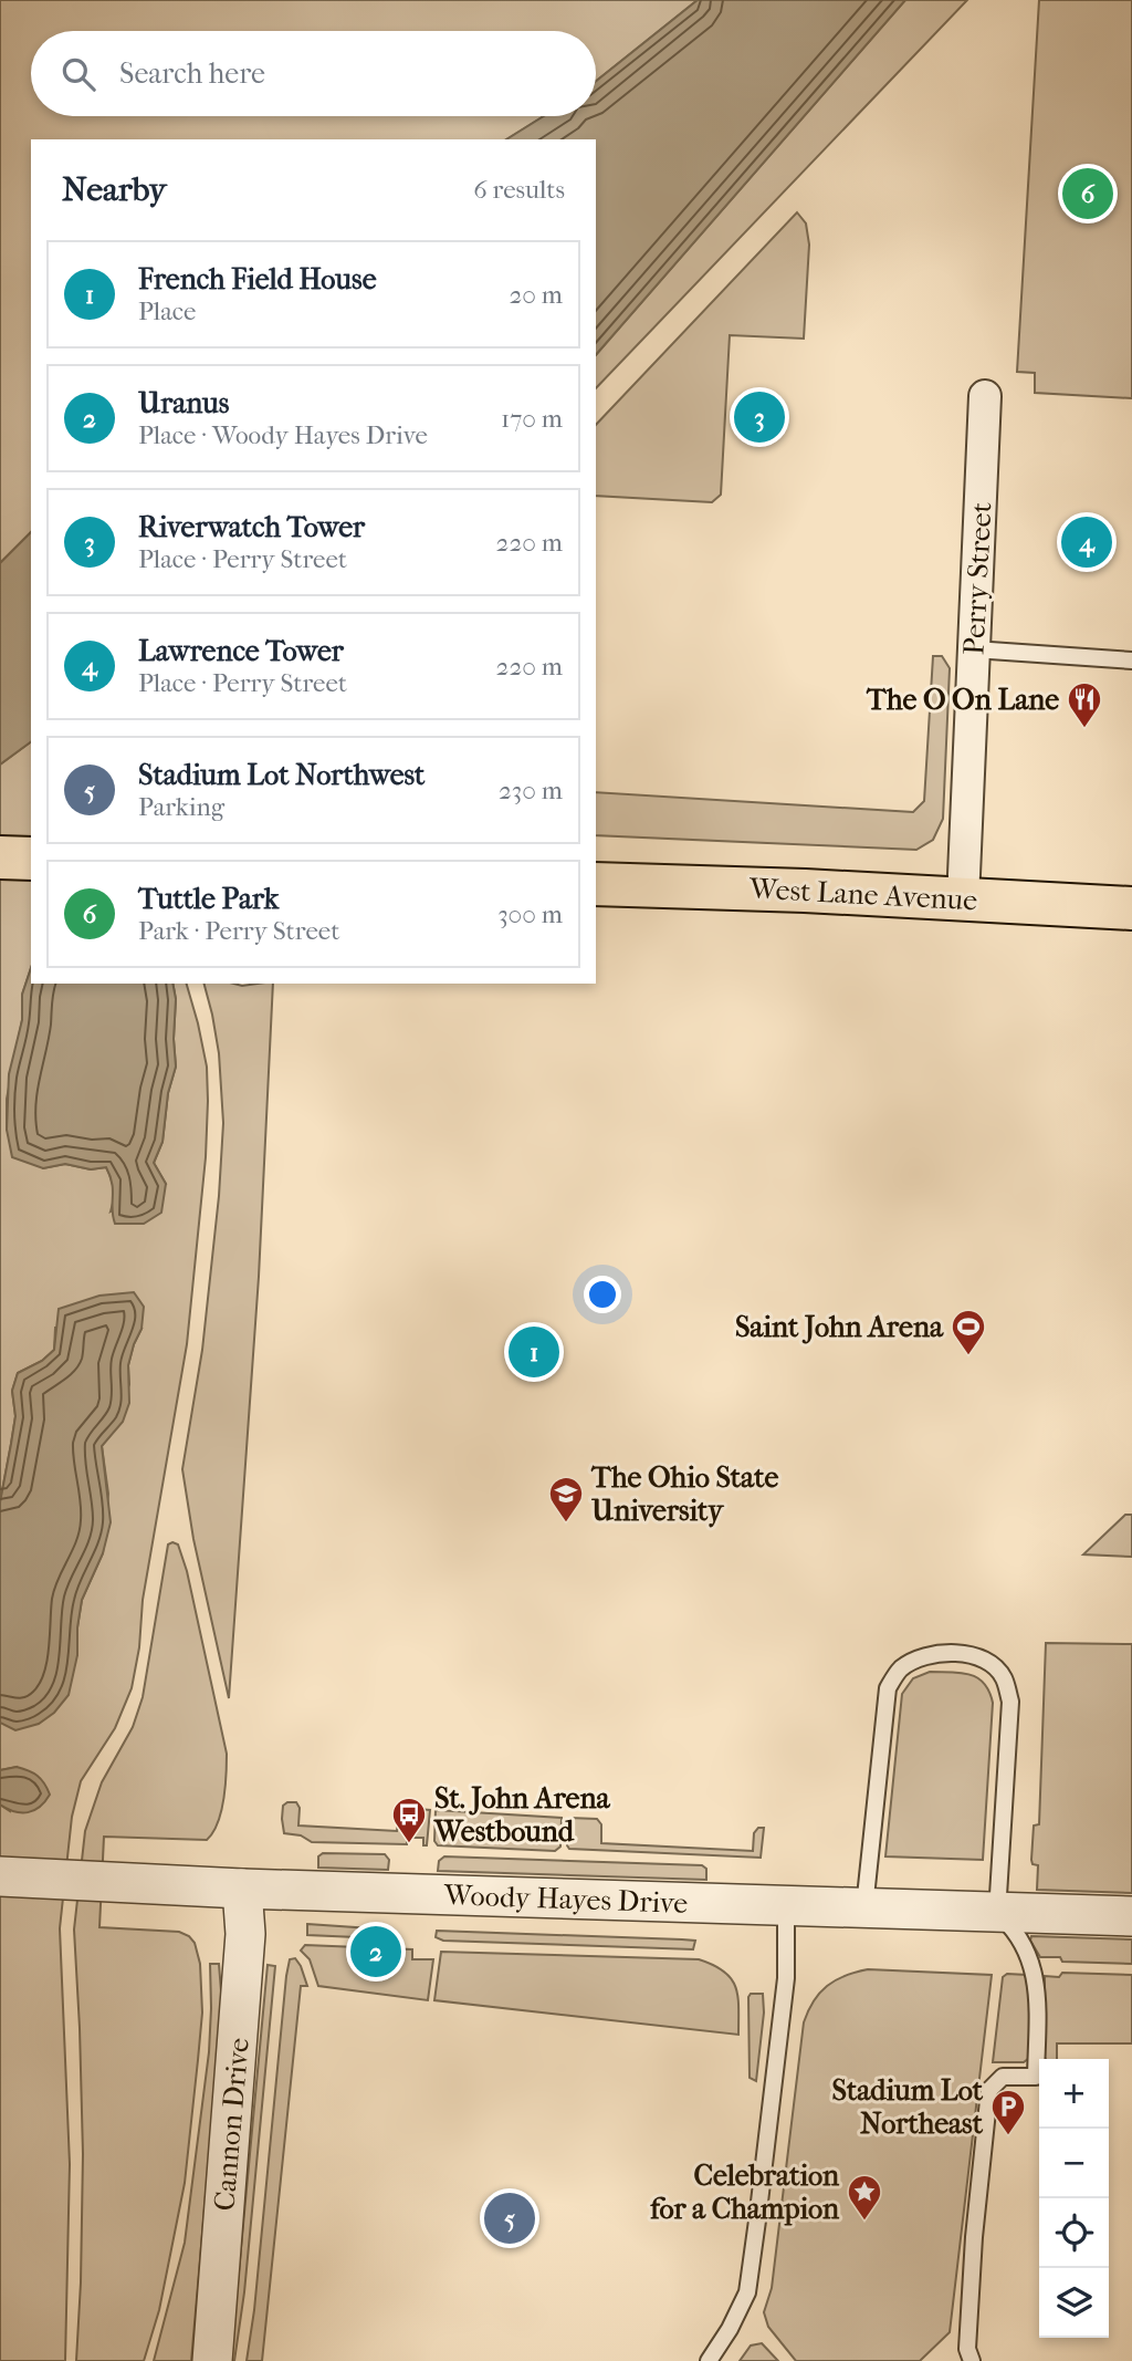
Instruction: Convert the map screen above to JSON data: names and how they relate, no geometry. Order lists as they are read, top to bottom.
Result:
{
  "streets": {
    "main road": ["West Lane Avenue"],
    "street": ["Perry Street", "Woody Hayes Drive", "Cannon Drive"]
  },
  "crossings": [
    ["Perry Street", "West Lane Avenue"],
    ["Woody Hayes Drive", "Cannon Drive"]
  ],
  "places": {
    "restaurant": ["The O On Lane"],
    "sports": ["Saint John Arena"],
    "school or university": ["The Ohio State University"],
    "bus stop": ["St. John Arena Westbound"],
    "parking": ["Stadium Lot Northeast"],
    "place": ["Celebration for a Champion"]
  },
  "page": {
    "search": "Search here",
    "heading": ["Nearby", "6 results"],
    "pins": [
      "6",
      "3",
      "4",
      "1",
      "2",
      "5"
    ],
    "list": [
      {
        "mark": "1",
        "name": "French Field House",
        "note": "Place",
        "value": "20 m"
      },
      {
        "mark": "2",
        "name": "Uranus",
        "note": "Place · Woody Hayes Drive",
        "value": "170 m"
      },
      {
        "mark": "3",
        "name": "Riverwatch Tower",
        "note": "Place · Perry Street",
        "value": "220 m"
      },
      {
        "mark": "4",
        "name": "Lawrence Tower",
        "note": "Place · Perry Street",
        "value": "220 m"
      },
      {
        "mark": "5",
        "name": "Stadium Lot Northwest",
        "note": "Parking",
        "value": "230 m"
      },
      {
        "mark": "6",
        "name": "Tuttle Park",
        "note": "Park · Perry Street",
        "value": "300 m"
      }
    ],
    "map_buttons": ["+", "−"]
  }
}
